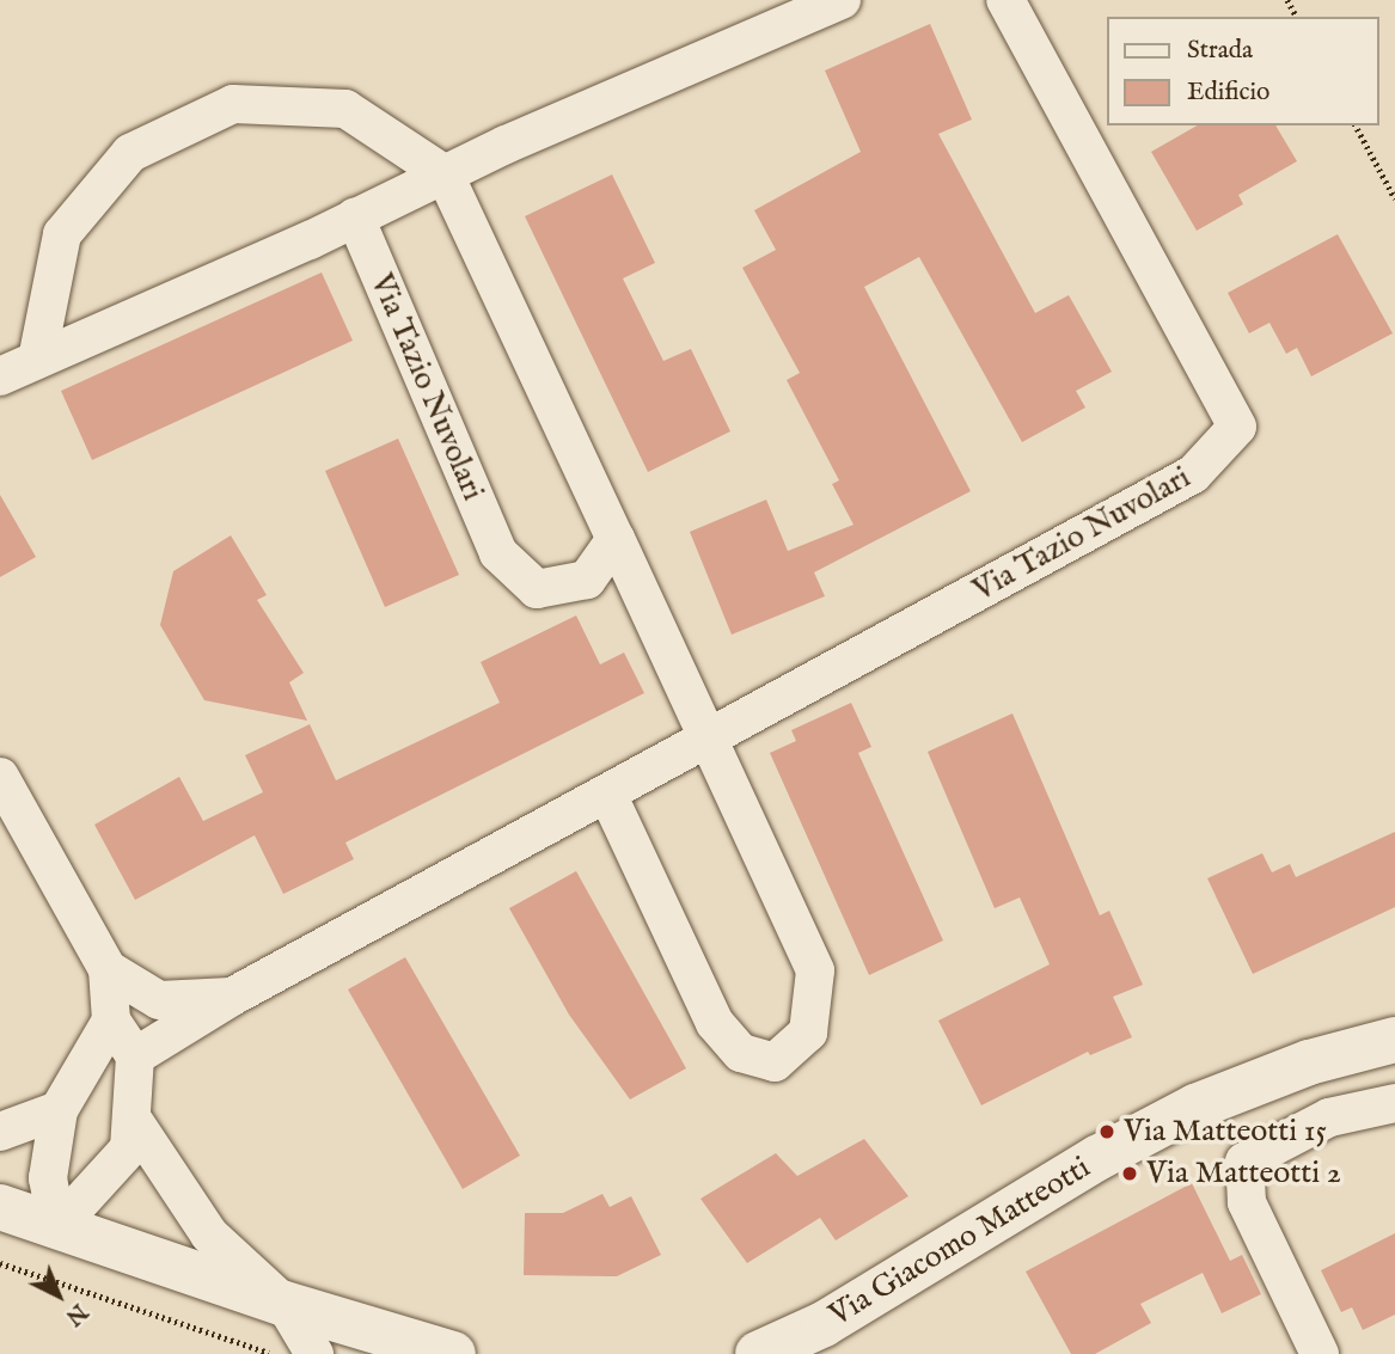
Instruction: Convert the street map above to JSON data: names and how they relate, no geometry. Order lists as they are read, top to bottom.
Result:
{
  "streets": {
    "street": ["Via Tazio Nuvolari", "Via Giacomo Matteotti"]
  },
  "places": ["Via Matteotti 15", "Via Matteotti 2"],
  "legend": ["Strada", "Edificio"],
  "north": "bottom right"
}
